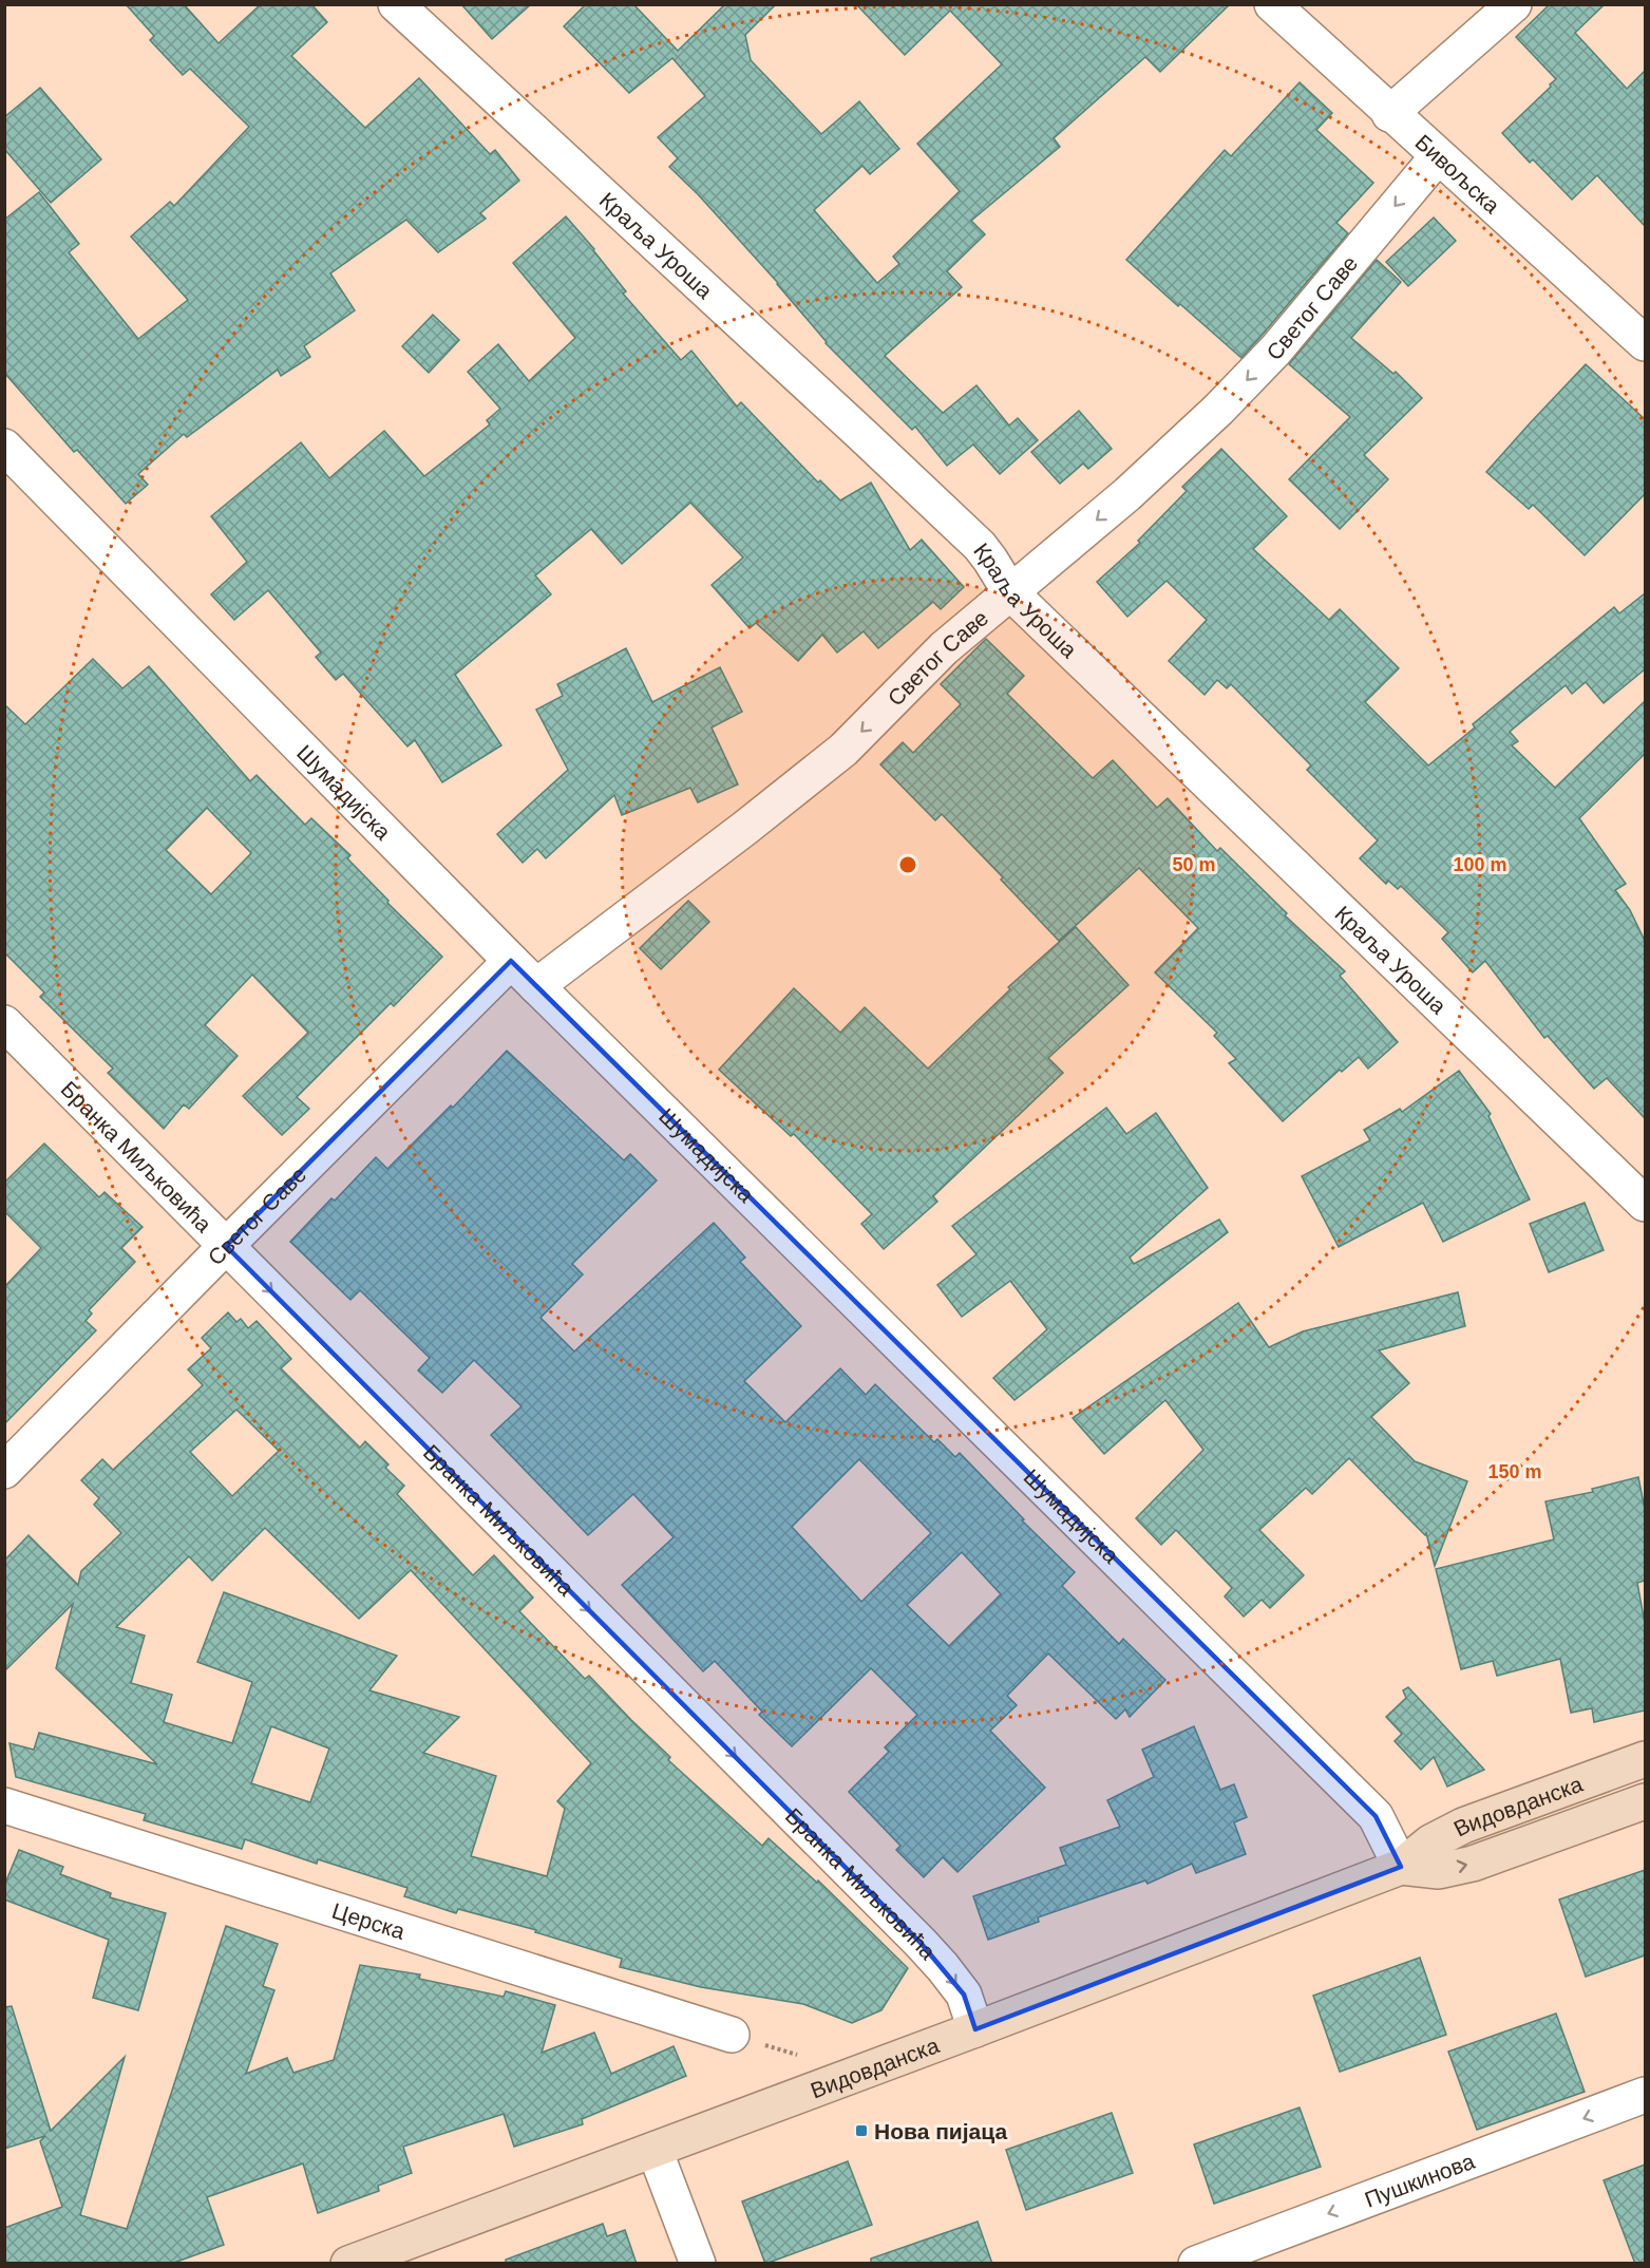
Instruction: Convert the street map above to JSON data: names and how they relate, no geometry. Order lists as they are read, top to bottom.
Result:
{
  "streets": {
    "main road": ["Видовданска"],
    "street": [
      "Бивољска",
      "Краља Уроша",
      "Светог Саве",
      "Шумадијска",
      "Бранка Миљковића",
      "Церска",
      "Пушкинова"
    ]
  },
  "crossings": [
    ["Бивољска", "Светог Саве"],
    ["Краља Уроша", "Светог Саве"],
    ["Светог Саве", "Шумадијска"],
    ["Светог Саве", "Бранка Миљковића"],
    ["Шумадијска", "Видовданска"],
    ["Бранка Миљковића", "Видовданска"]
  ],
  "one_way": ["Светог Саве", "Бранка Миљковића", "Пушкинова"],
  "places": {
    "transit": ["Нова пијаца"]
  },
  "rings": ["50 m", "100 m", "150 m"]
}
